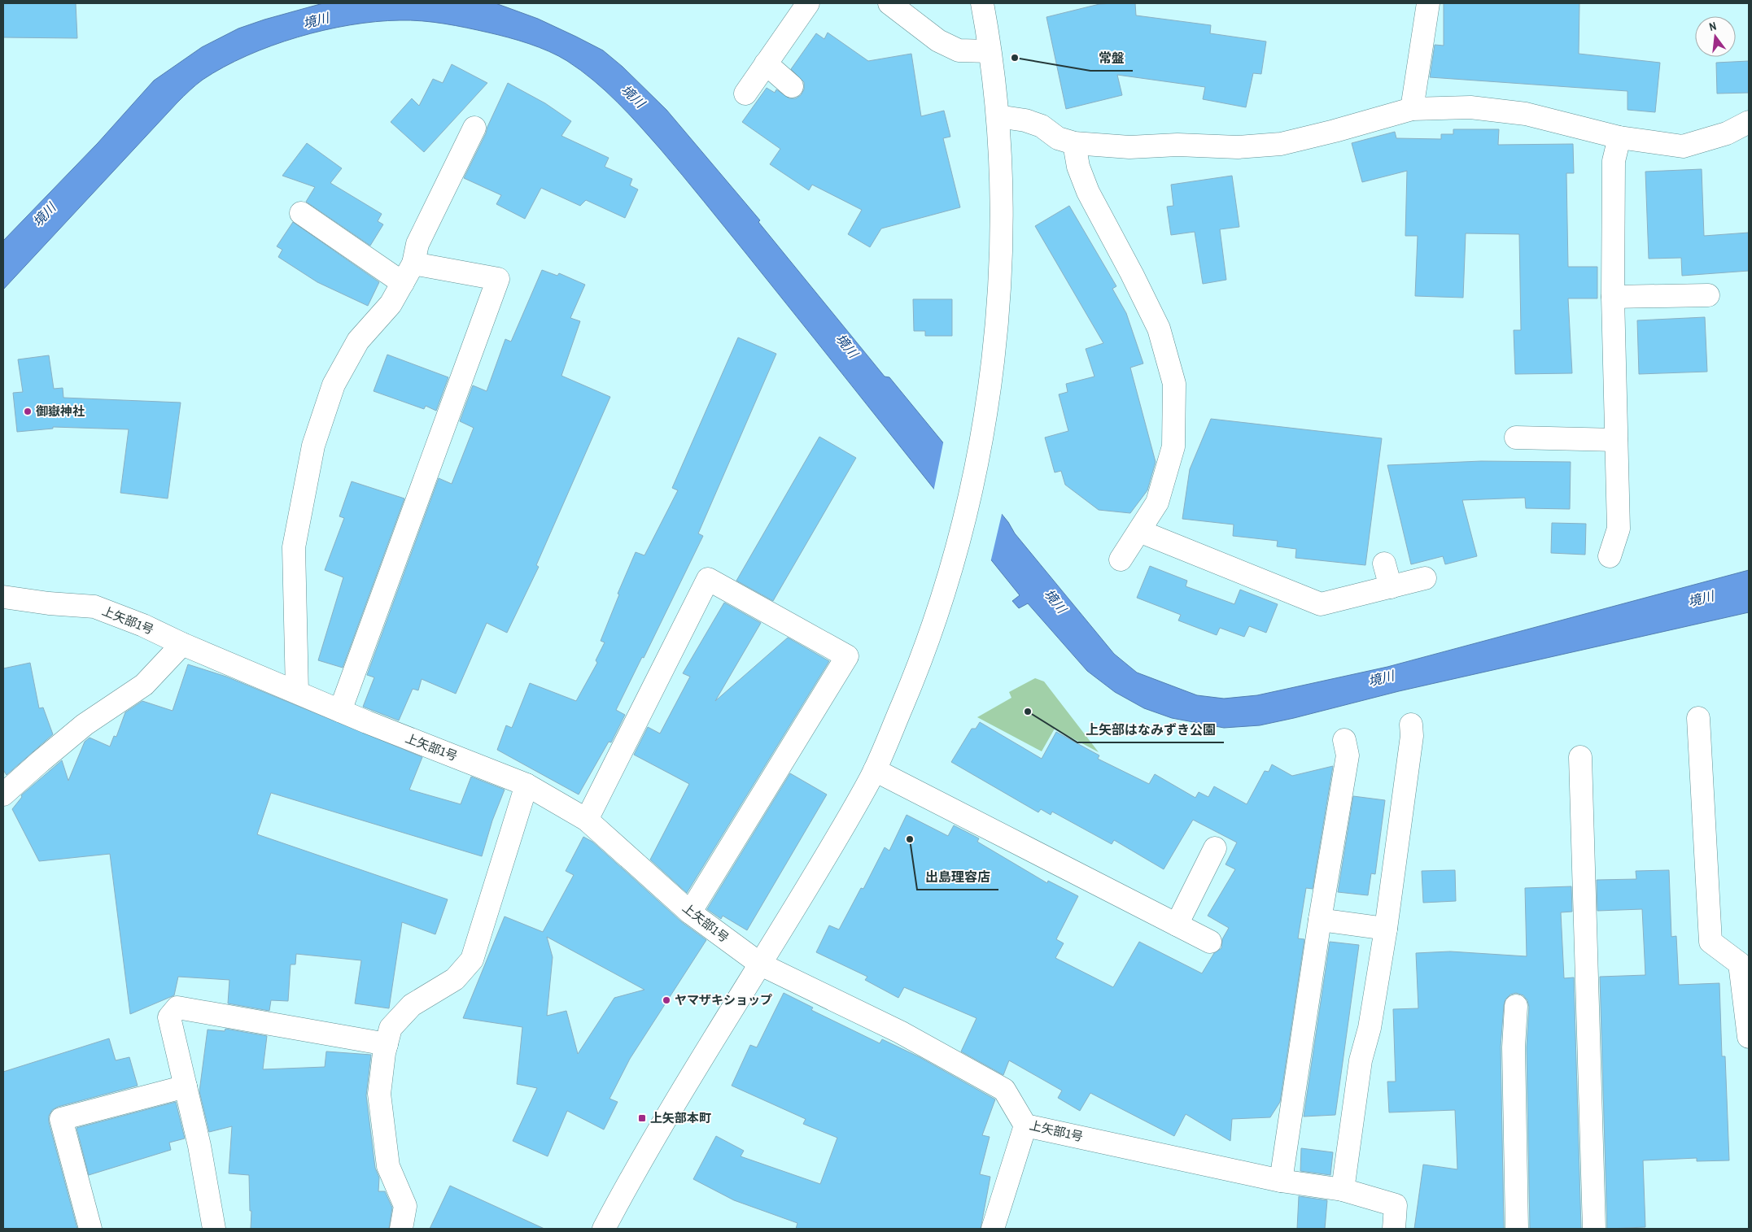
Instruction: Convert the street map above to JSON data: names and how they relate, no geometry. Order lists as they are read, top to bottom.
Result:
{
  "streets": {
    "street": ["上矢部1号"]
  },
  "water": ["境川"],
  "places": {
    "other": [
      "常盤",
      "御嶽神社",
      "上矢部はなみずき公園",
      "出島理容店",
      "ヤマザキショップ"
    ],
    "transit": ["上矢部本町"]
  },
  "north": "top"
}
